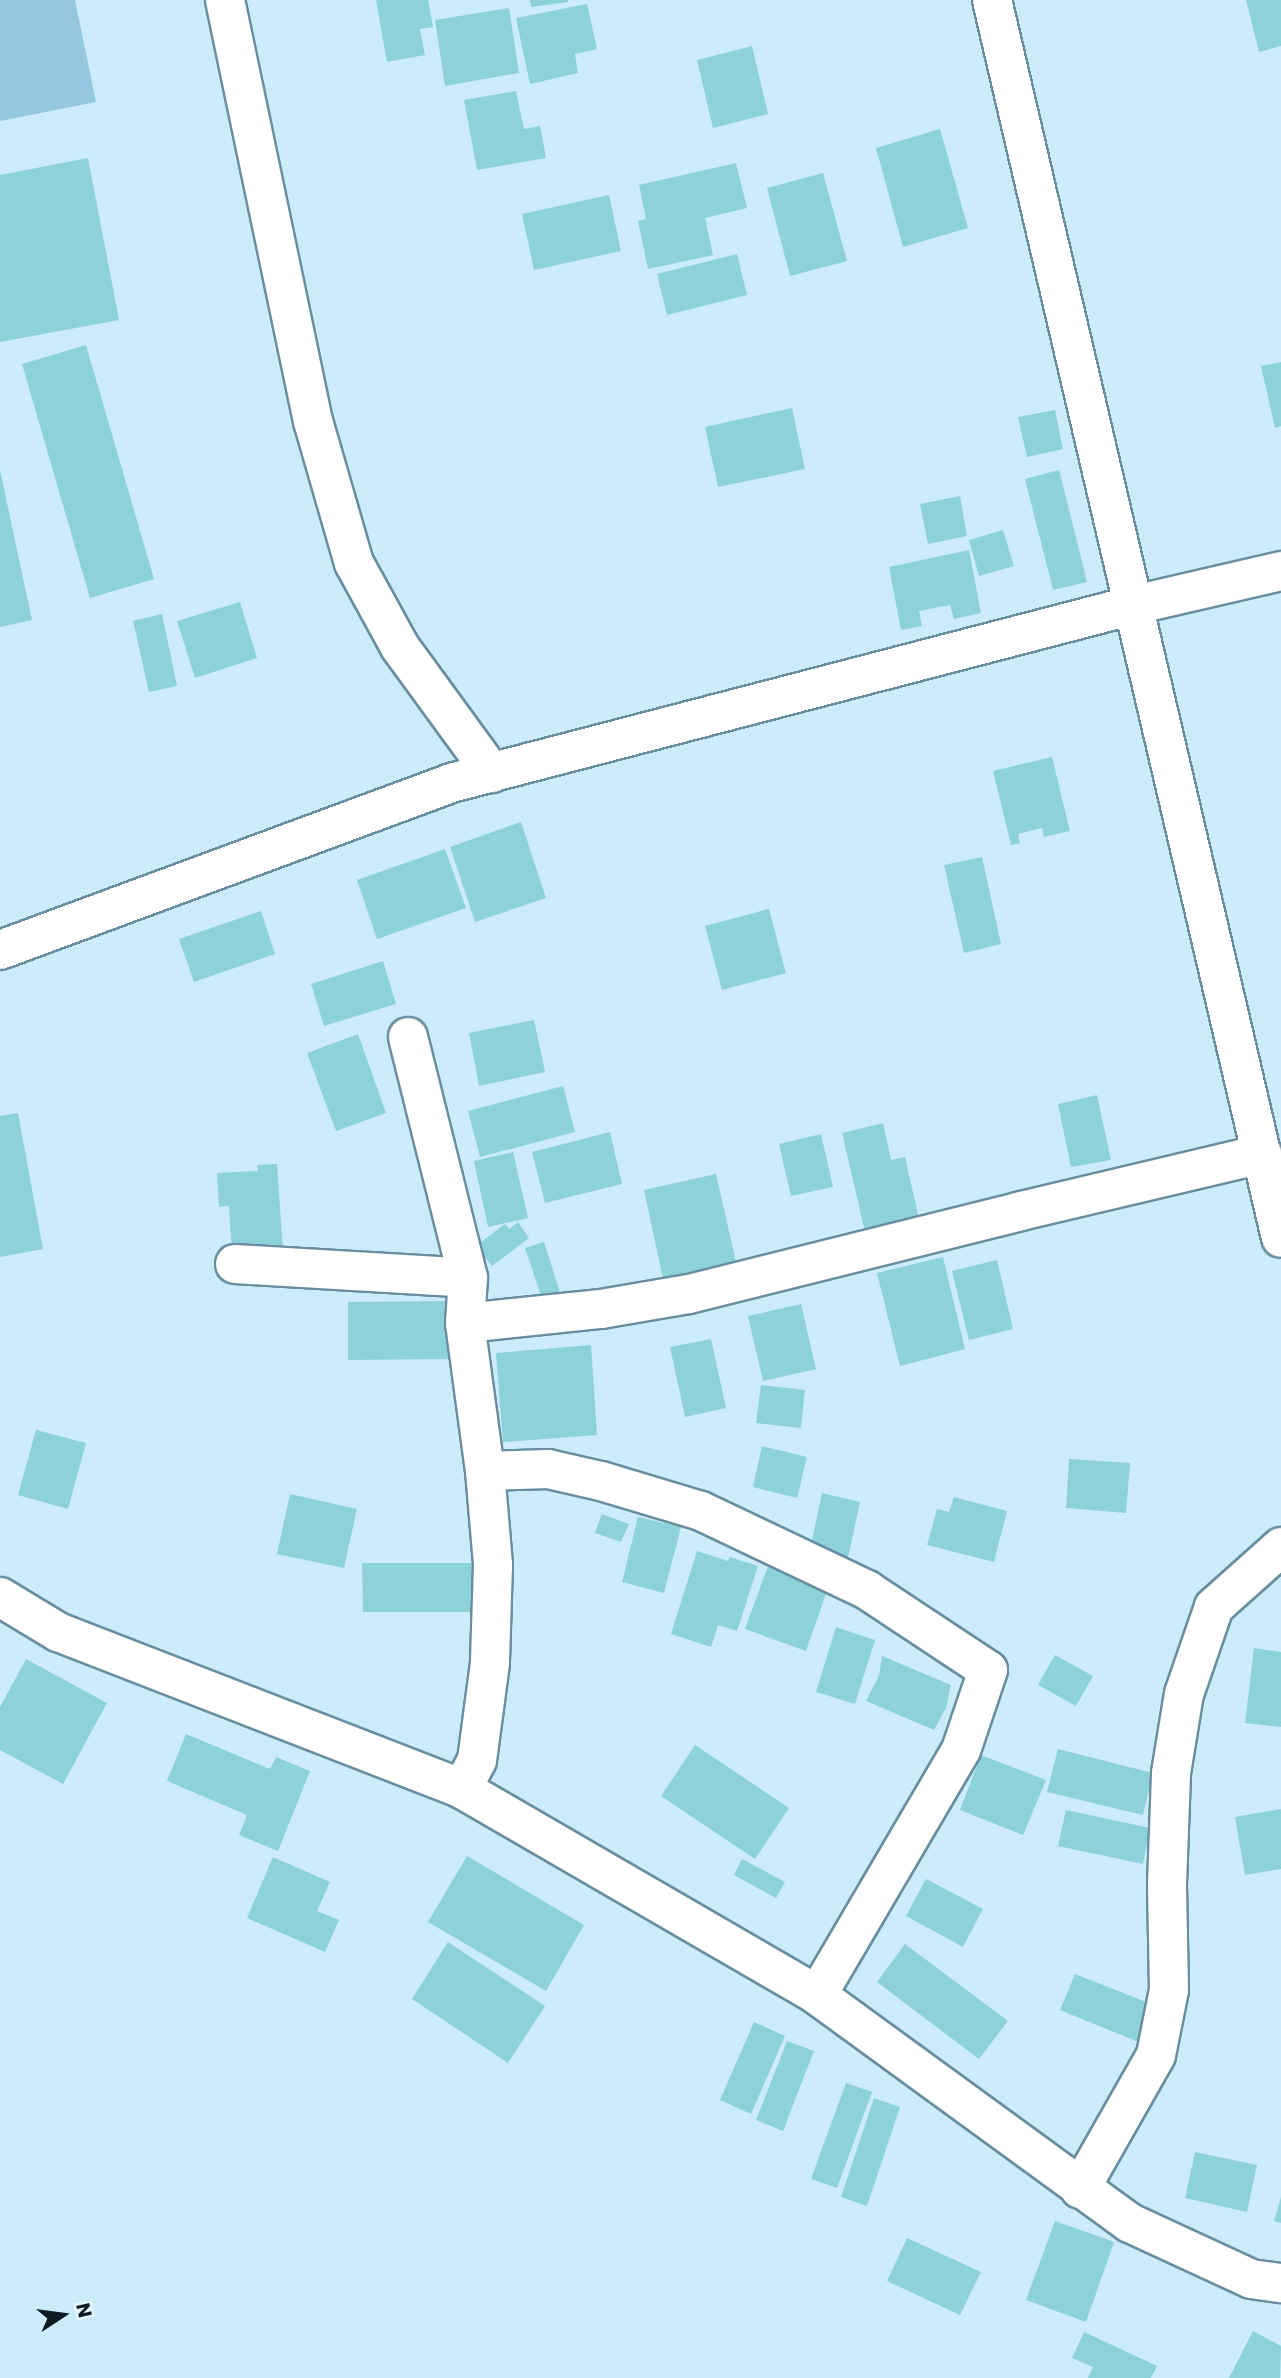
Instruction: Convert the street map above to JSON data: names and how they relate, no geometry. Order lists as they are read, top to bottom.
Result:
{
  "north": "right"
}
